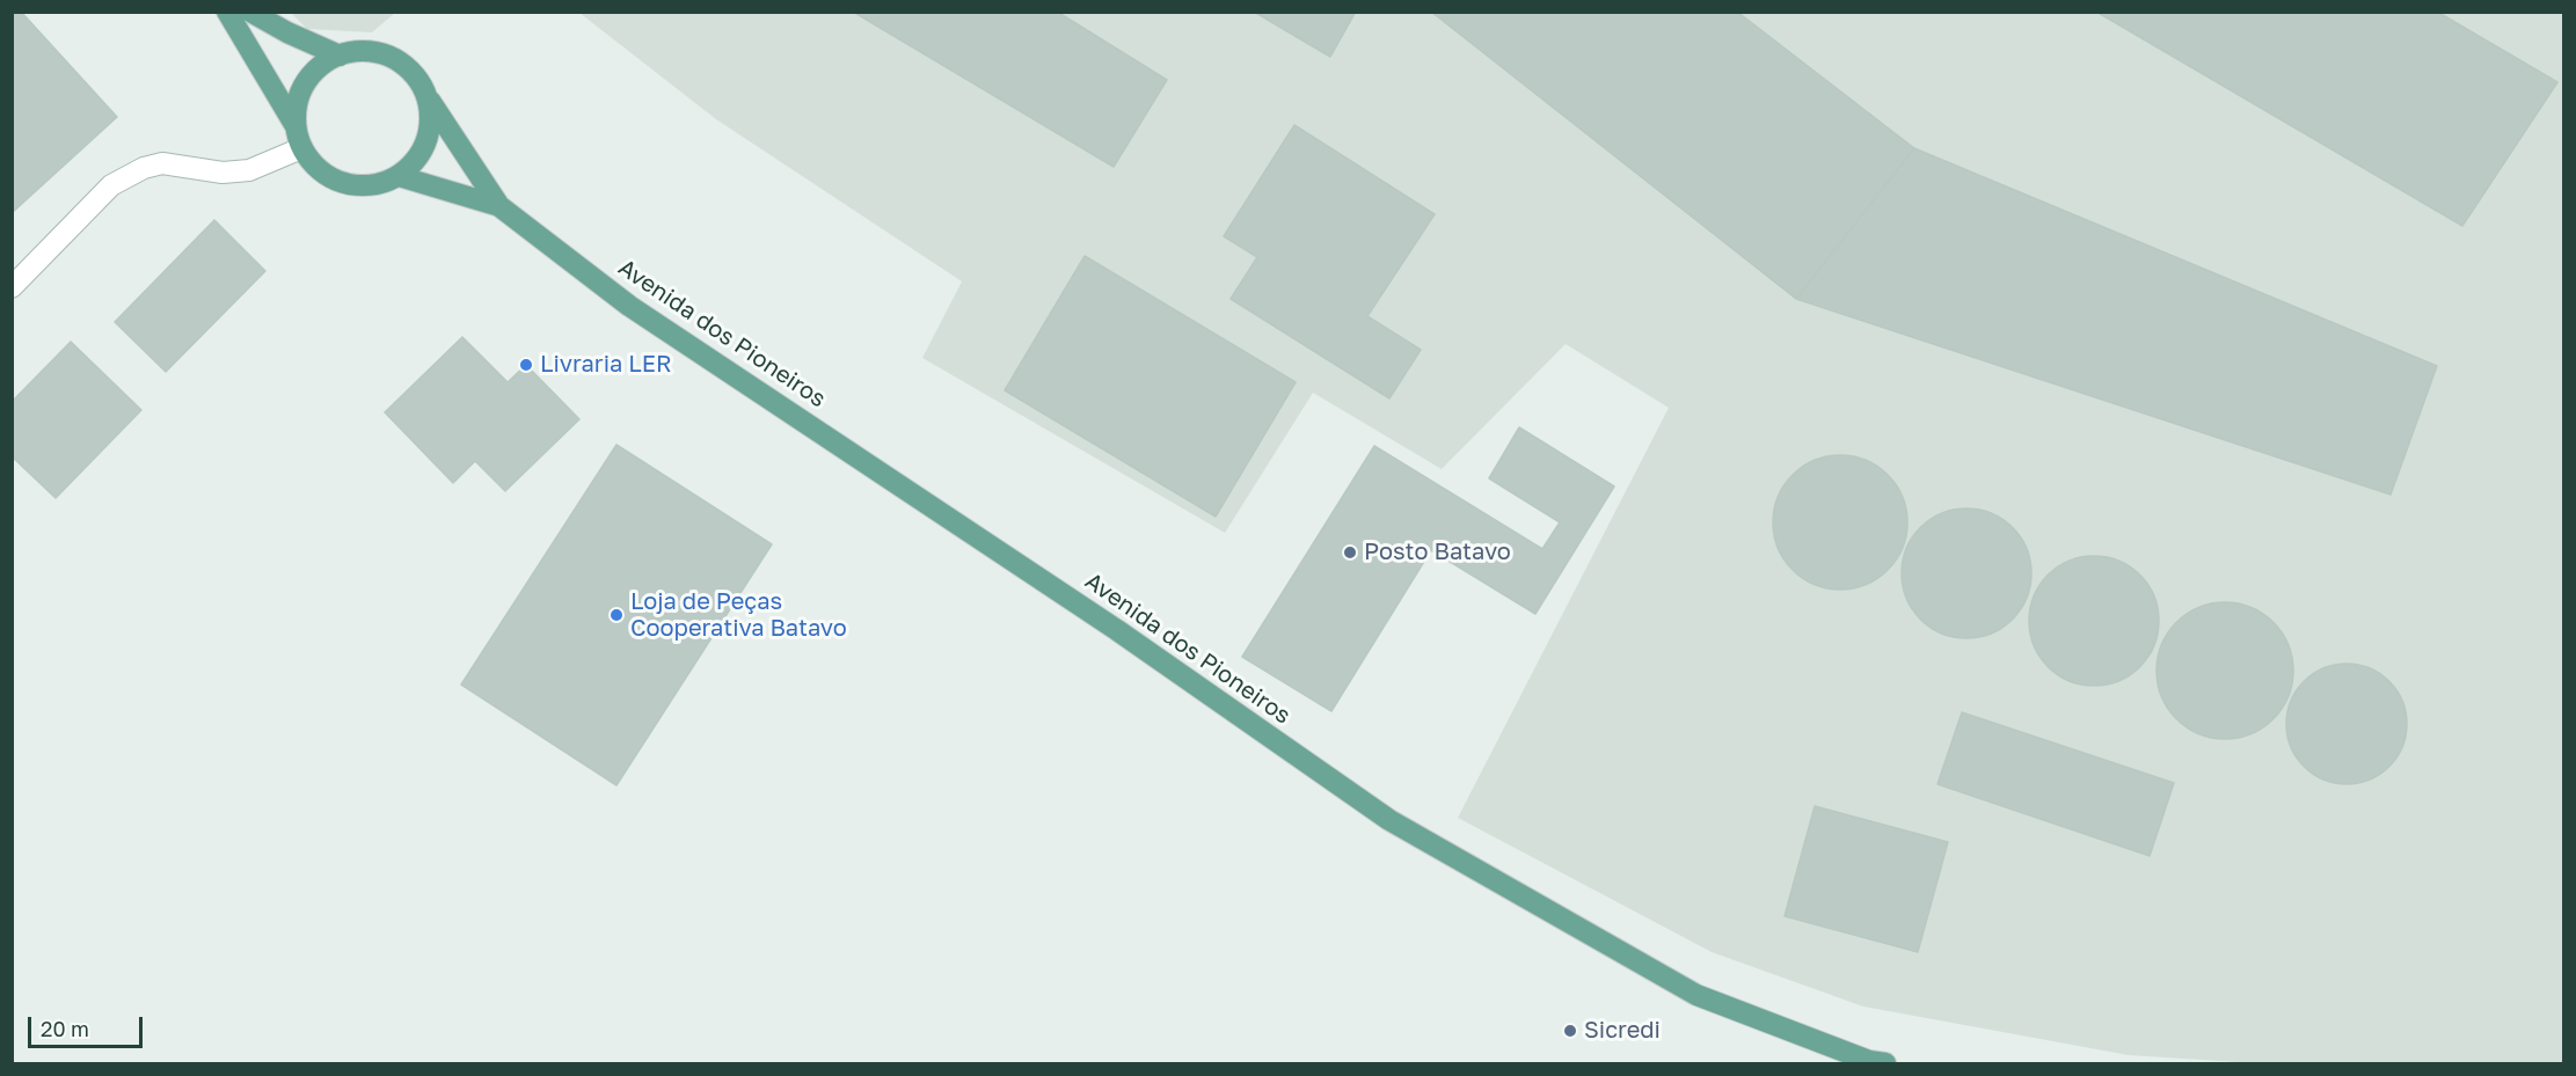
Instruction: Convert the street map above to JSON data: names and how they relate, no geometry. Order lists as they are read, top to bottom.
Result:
{
  "streets": {
    "main road": ["Avenida dos Pioneiros"]
  },
  "places": [
    "Livraria LER",
    "Posto Batavo",
    "Loja de Peças Cooperativa Batavo",
    "Sicredi"
  ],
  "scale_bar": "20 m"
}
